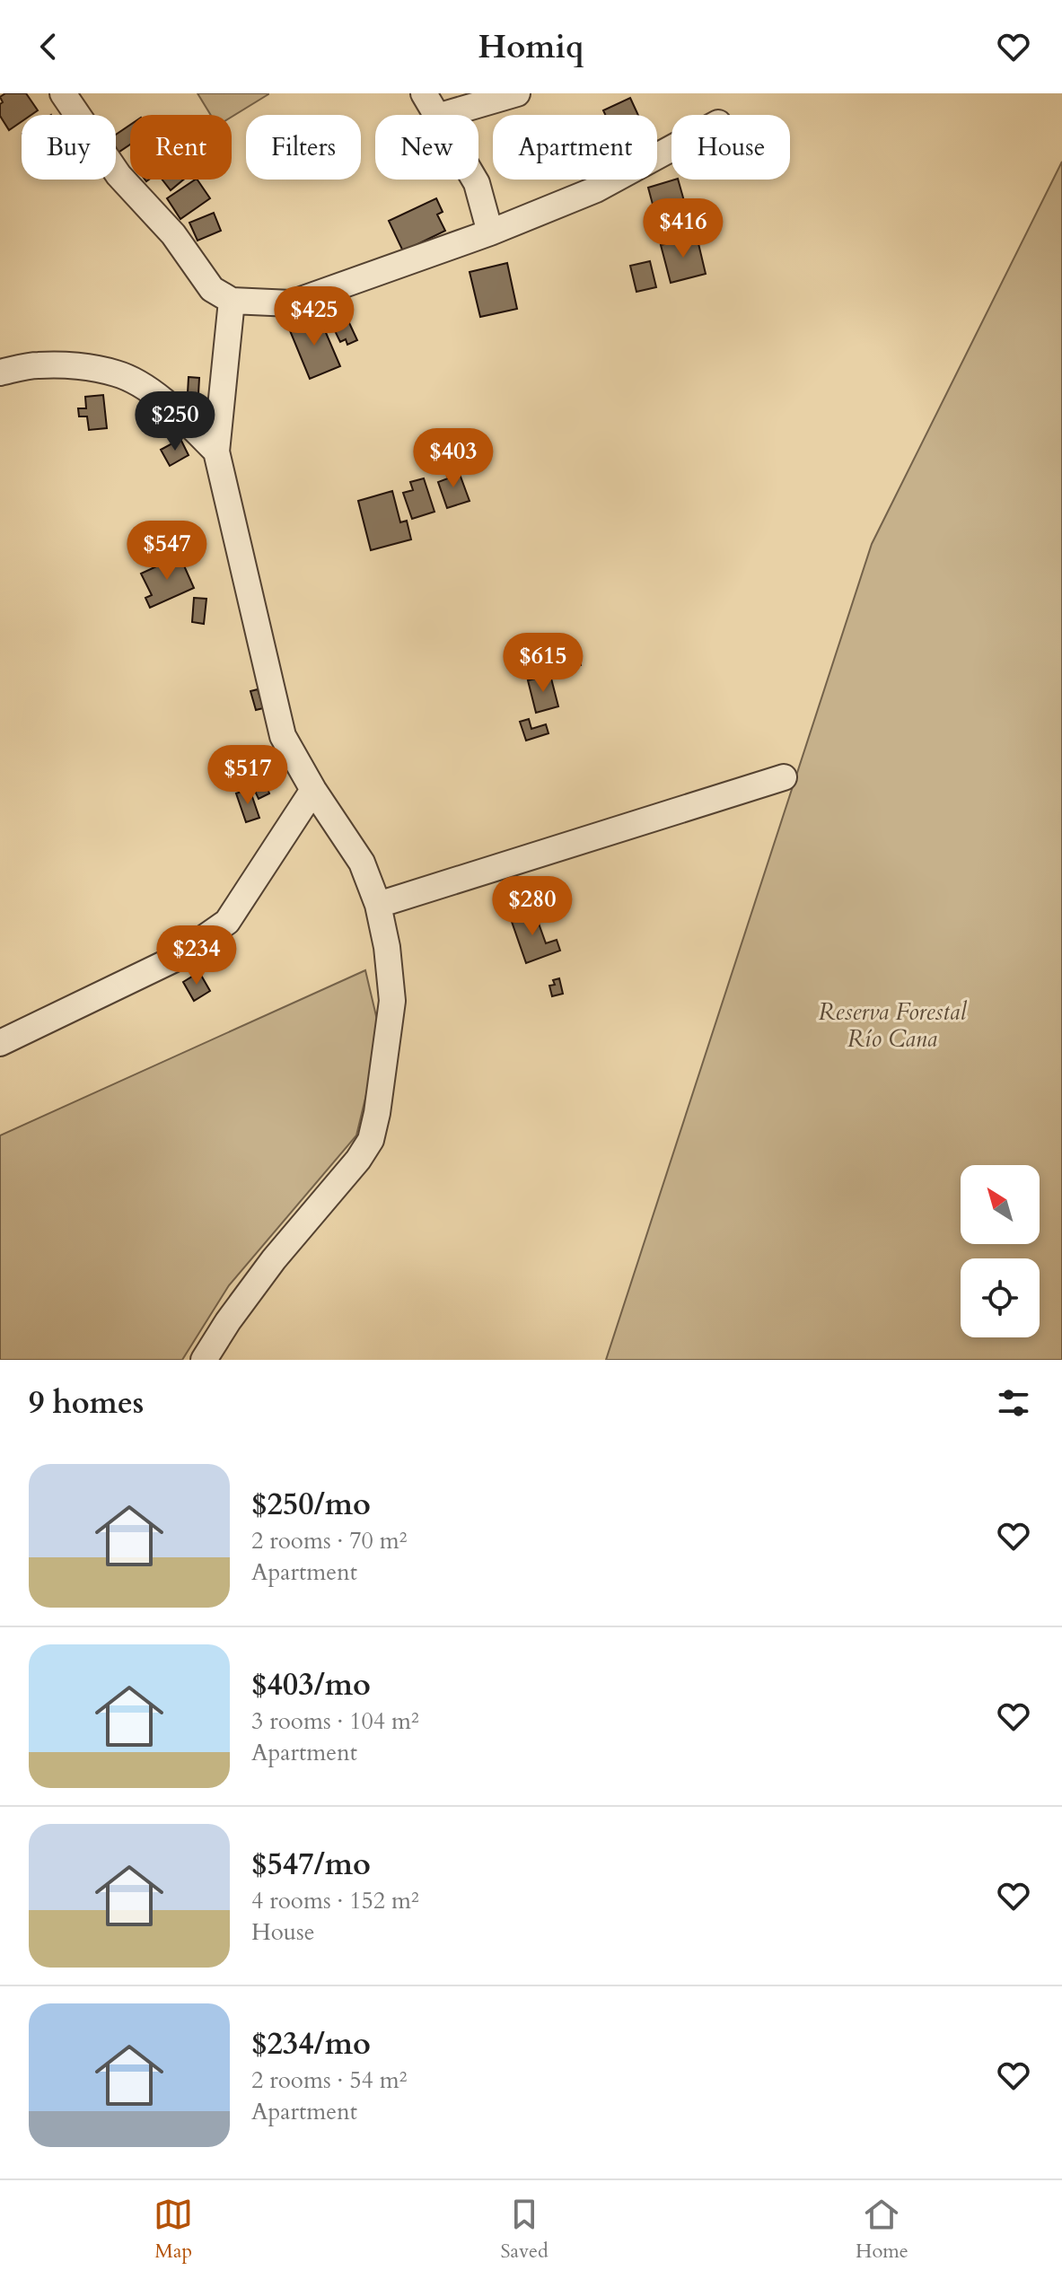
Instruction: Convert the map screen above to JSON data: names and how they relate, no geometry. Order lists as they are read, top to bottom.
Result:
{
  "parks": ["Reserva Forestal Río Cana"],
  "north": "top left",
  "page": {
    "header": "Homiq",
    "chip": [
      "Buy",
      "Rent",
      "Filters",
      "New",
      "Apartment",
      "House"
    ],
    "price": [
      "$416",
      "$425",
      "$250",
      "$403",
      "$547",
      "$615",
      "$517",
      "$280",
      "$234"
    ],
    "heading": "9 homes",
    "list": [
      {
        "name": "$250/mo",
        "note": "2 rooms · 70 m² · Apartment"
      },
      {
        "name": "$403/mo",
        "note": "3 rooms · 104 m² · Apartment"
      },
      {
        "name": "$547/mo",
        "note": "4 rooms · 152 m² · House"
      },
      {
        "name": "$234/mo",
        "note": "2 rooms · 54 m² · Apartment"
      }
    ],
    "tabs": ["Map", "Saved", "Home"]
  }
}
